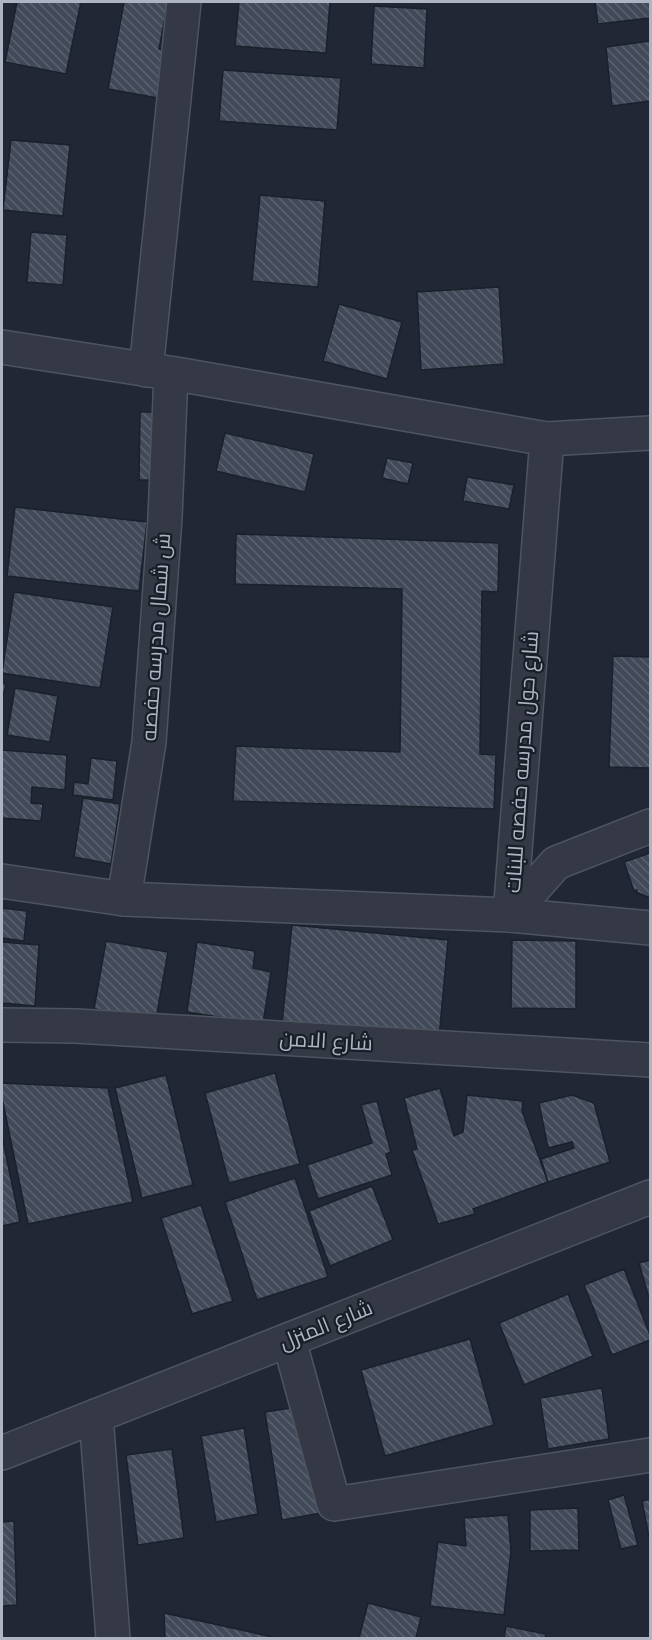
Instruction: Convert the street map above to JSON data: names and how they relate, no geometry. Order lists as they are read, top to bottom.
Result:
{
  "streets": {
    "street": [
      "ش شمال مدرسه حفصه",
      "شارع حول مدرسه حفصه للبنات",
      "شارع الامن",
      "شارع المنزل"
    ]
  }
}
